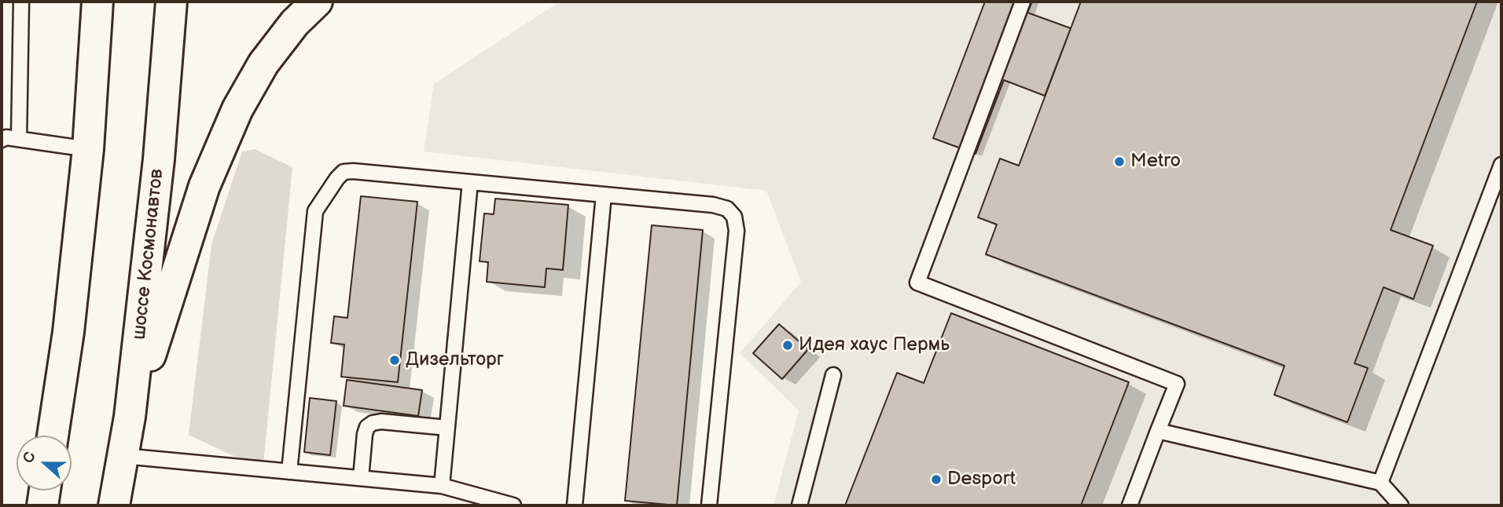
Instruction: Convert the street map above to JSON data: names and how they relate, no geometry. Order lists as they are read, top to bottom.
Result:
{
  "streets": {
    "main road": ["шоссе Космонавтов"]
  },
  "places": [
    "Metro",
    "Идея хаус Пермь",
    "Дизельторг",
    "Desport"
  ],
  "north": "left"
}
